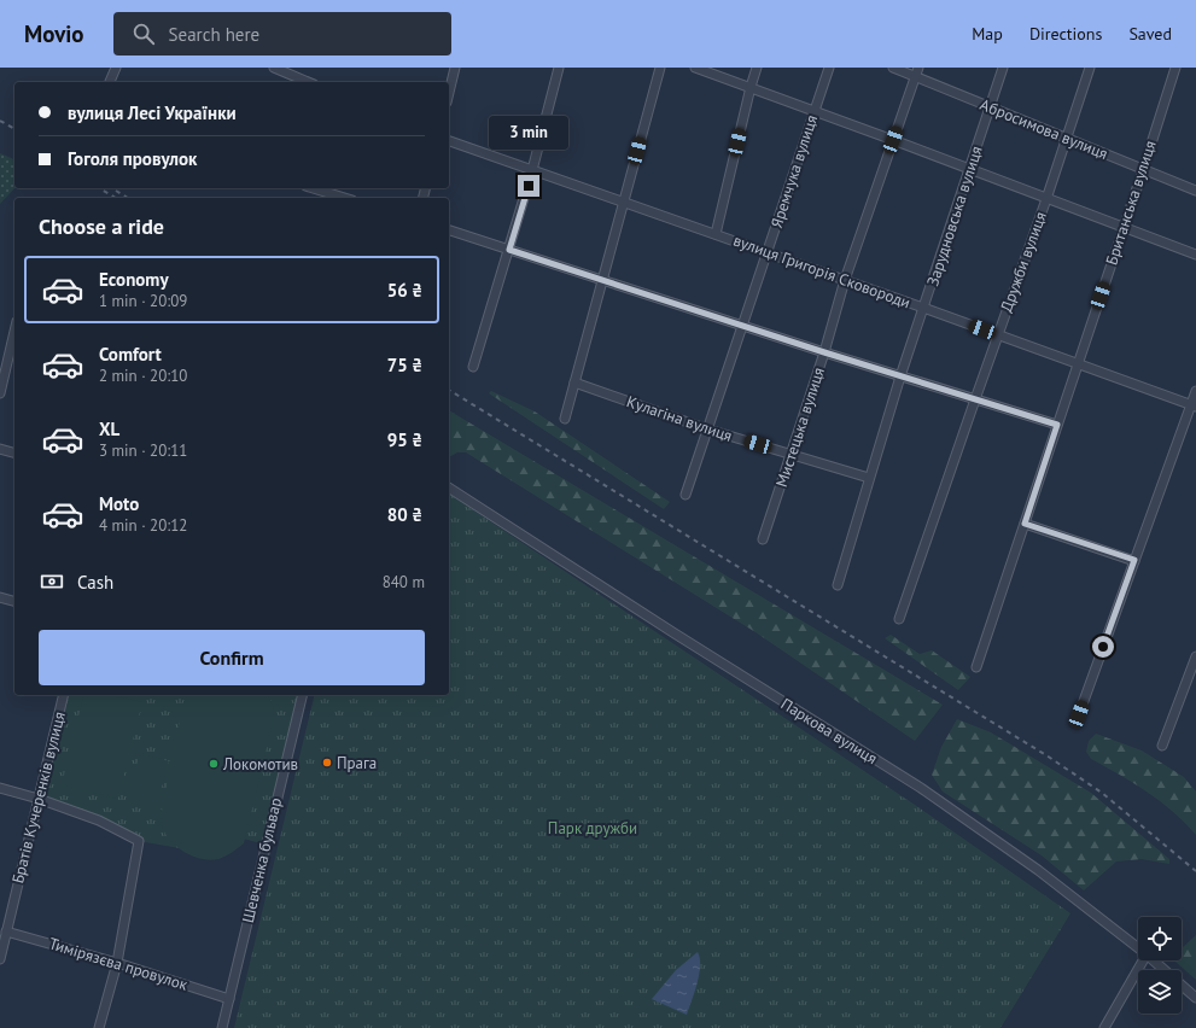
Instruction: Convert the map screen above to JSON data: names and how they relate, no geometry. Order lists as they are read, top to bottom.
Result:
{
  "streets": {
    "street": [
      "Абросимова вулиця",
      "Яремчука вулиця",
      "Британська вулиця",
      "Зарудновська вулиця",
      "Дружби вулиця",
      "вулиця Григорія Сковороди",
      "Кулагіна вулиця",
      "Мистецька вулиця",
      "Паркова вулиця",
      "Братів Кучеренків вулиця",
      "Шевченка бульвар",
      "Тимірязєва провулок"
    ]
  },
  "crossings": [
    ["Абросимова вулиця", "Британська вулиця"],
    ["Абросимова вулиця", "Зарудновська вулиця"],
    ["Абросимова вулиця", "Дружби вулиця"],
    ["Абросимова вулиця", "Мистецька вулиця"],
    ["Яремчука вулиця", "вулиця Григорія Сковороди"],
    ["Яремчука вулиця", "Кулагіна вулиця"],
    ["Британська вулиця", "вулиця Григорія Сковороди"],
    ["Зарудновська вулиця", "вулиця Григорія Сковороди"],
    ["Зарудновська вулиця", "Кулагіна вулиця"],
    ["Дружби вулиця", "вулиця Григорія Сковороди"],
    ["вулиця Григорія Сковороди", "Мистецька вулиця"],
    ["Кулагіна вулиця", "Мистецька вулиця"],
    ["Братів Кучеренків вулиця", "Тимірязєва провулок"],
    ["Шевченка бульвар", "Тимірязєва провулок"]
  ],
  "parks": ["Парк дружби"],
  "places": ["Прага", "Локомотив"],
  "page": {
    "header": "Movio",
    "search": "Search here",
    "nav": ["Map", "Directions", "Saved"],
    "banner": ["вулиця Лесі Українки", "Гоголя провулок"],
    "bubble": "3 min",
    "heading": "Choose a ride",
    "list": [
      {
        "name": "Economy",
        "note": "1 min · 20:09",
        "value": "56 ₴"
      },
      {
        "name": "Comfort",
        "note": "2 min · 20:10",
        "value": "75 ₴"
      },
      {
        "name": "XL",
        "note": "3 min · 20:11",
        "value": "95 ₴"
      },
      {
        "name": "Moto",
        "note": "4 min · 20:12",
        "value": "80 ₴"
      }
    ],
    "pay": ["Cash", "840 m"],
    "buttons": "Confirm"
  }
}
